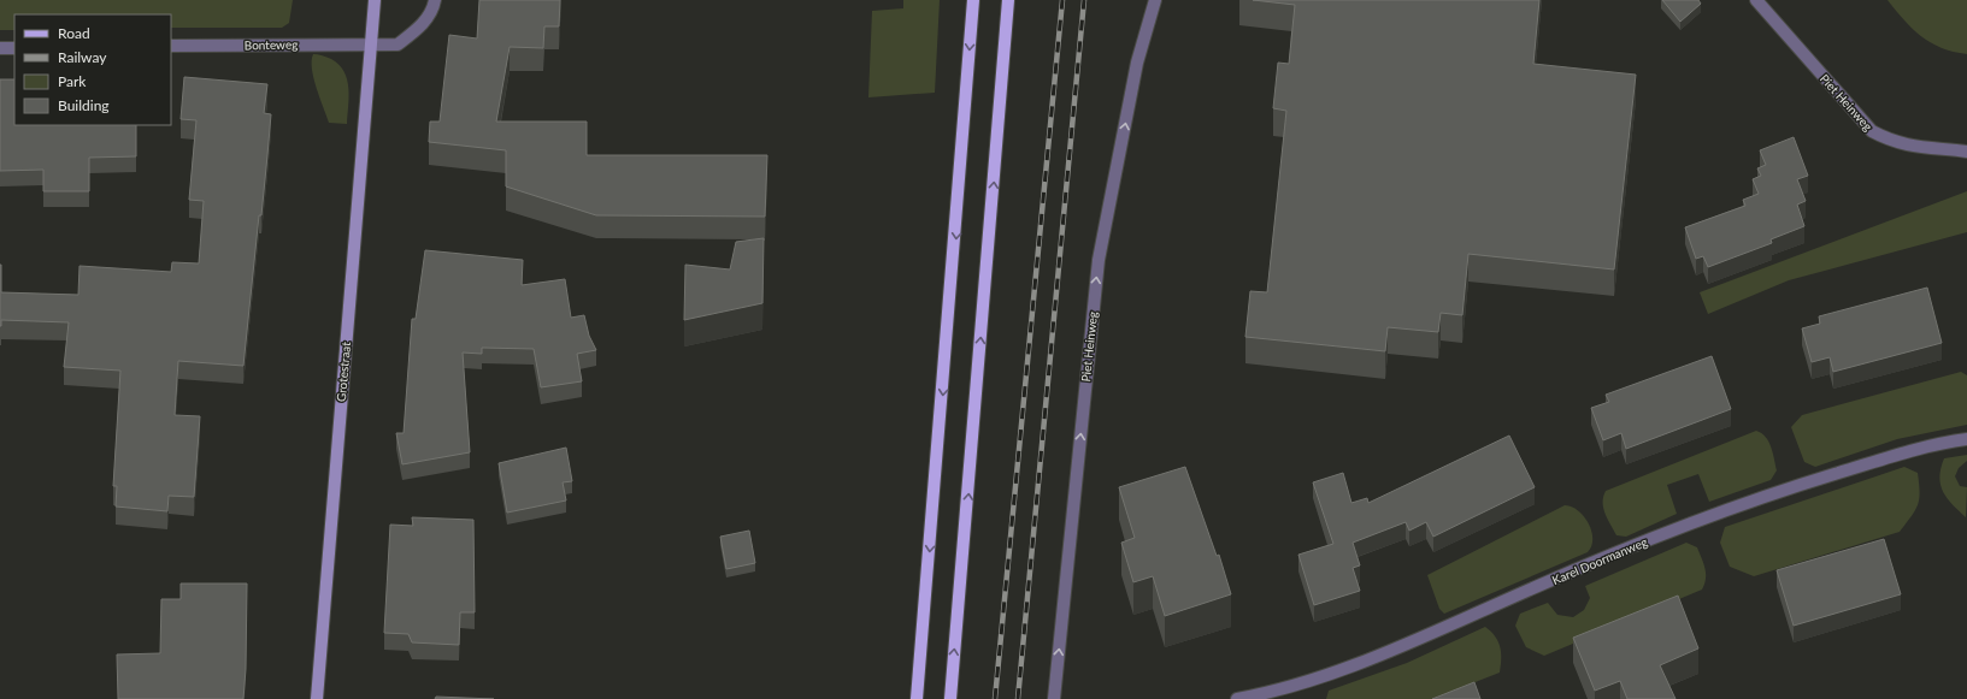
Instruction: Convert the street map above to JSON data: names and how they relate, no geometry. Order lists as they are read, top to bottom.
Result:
{
  "streets": {
    "street": [
      "Bonteweg",
      "Piet Heinweg",
      "Grotestraat",
      "Karel Doormanweg"
    ]
  },
  "crossings": [
    ["Bonteweg", "Grotestraat"]
  ],
  "one_way": ["Piet Heinweg"],
  "legend": [
    "Road",
    "Railway",
    "Park",
    "Building"
  ]
}
